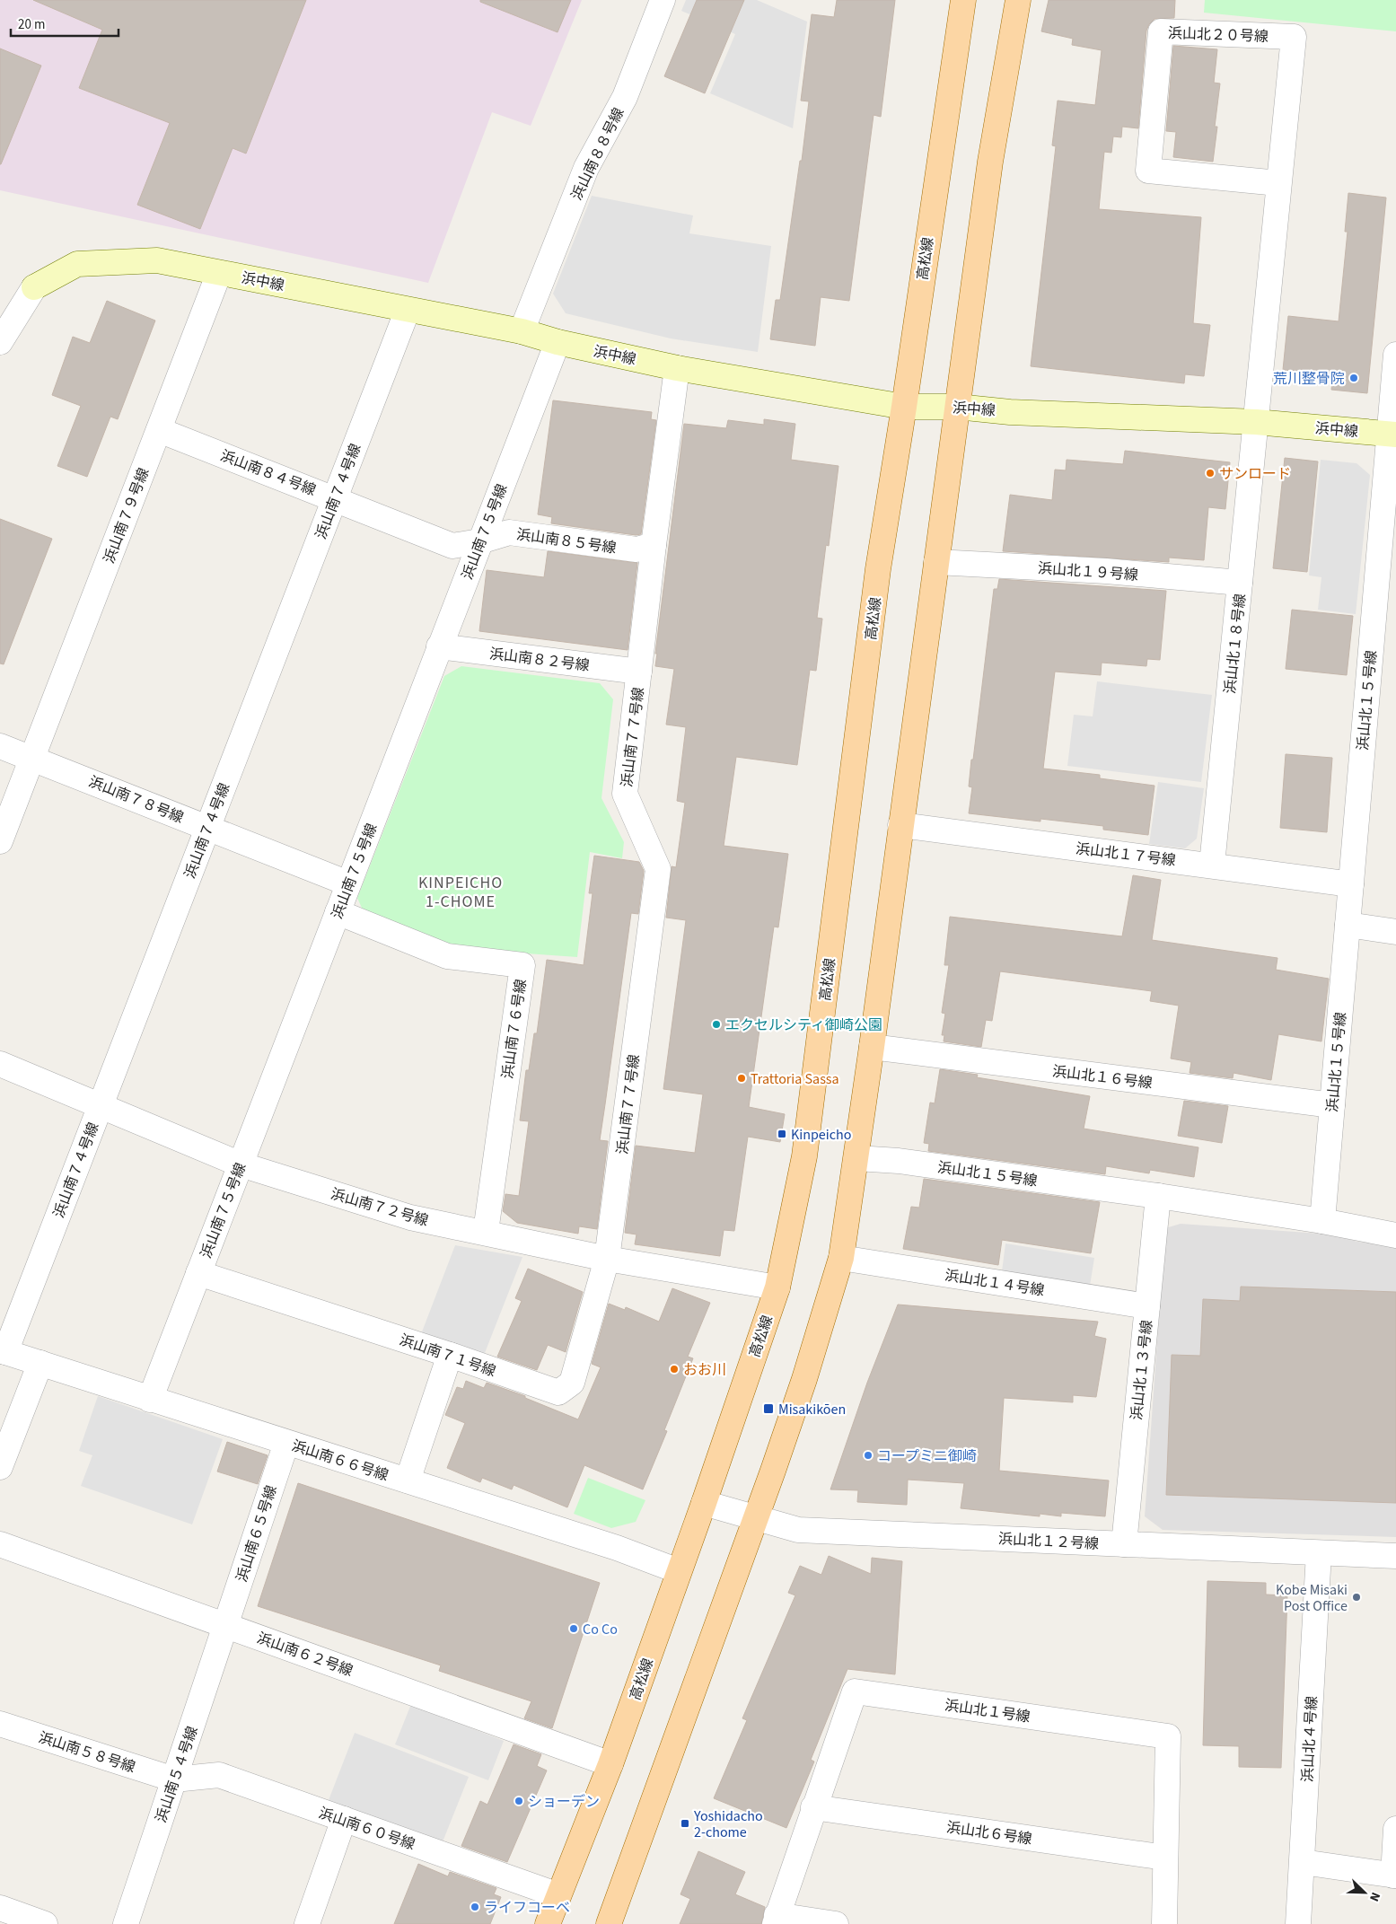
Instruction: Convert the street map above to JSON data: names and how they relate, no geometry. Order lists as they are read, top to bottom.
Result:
{
  "streets": {
    "main road": ["高松線"],
    "street": [
      "浜山北２０号線",
      "浜山南８８号線",
      "浜中線",
      "浜山南８４号線",
      "浜山南７４号線",
      "浜山南７９号線",
      "浜山南７５号線",
      "浜山南８５号線",
      "浜山北１９号線",
      "浜山北１８号線",
      "浜山南８２号線",
      "浜山北１５号線",
      "浜山南７７号線",
      "浜山南７８号線",
      "浜山北１７号線",
      "浜山南７６号線",
      "浜山北１６号線",
      "浜山南７２号線",
      "浜山北１４号線",
      "浜山南７１号線",
      "浜山北１３号線",
      "浜山南６６号線",
      "浜山南６５号線",
      "浜山北１２号線",
      "浜山南６２号線",
      "浜山北１号線",
      "浜山北４号線",
      "浜山南５８号線",
      "浜山南５４号線",
      "浜山南６０号線",
      "浜山北６号線"
    ]
  },
  "crossings": [
    ["浜山北２０号線", "浜中線"],
    ["浜山北２０号線", "浜山北１８号線"],
    ["浜山南８８号線", "浜中線"],
    ["高松線", "浜中線"],
    ["高松線", "浜山南７２号線"],
    ["高松線", "浜山南６６号線"],
    ["高松線", "浜山北１２号線"],
    ["高松線", "浜山南６２号線"],
    ["高松線", "浜山南６０号線"],
    ["浜中線", "浜山南７４号線"],
    ["浜中線", "浜山南７９号線"],
    ["浜中線", "浜山南７５号線"],
    ["浜中線", "浜山北１８号線"],
    ["浜中線", "浜山北１５号線"],
    ["浜中線", "浜山南７７号線"],
    ["浜山南８４号線", "浜山南７４号線"],
    ["浜山南８４号線", "浜山南７９号線"],
    ["浜山南８４号線", "浜山南７５号線"],
    ["浜山南８４号線", "浜山南８５号線"],
    ["浜山南７４号線", "浜山南７８号線"],
    ["浜山南７４号線", "浜山南７２号線"],
    ["浜山南７４号線", "浜山南６６号線"],
    ["浜山南７９号線", "浜山南７８号線"],
    ["浜山南７５号線", "浜山南８５号線"],
    ["浜山南７５号線", "浜山南８２号線"],
    ["浜山南７５号線", "浜山南７８号線"],
    ["浜山南７５号線", "浜山南７６号線"],
    ["浜山南７５号線", "浜山南７２号線"],
    ["浜山南７５号線", "浜山南７１号線"],
    ["浜山南７５号線", "浜山南６６号線"],
    ["浜山南８５号線", "浜山南７７号線"],
    ["浜山北１９号線", "浜山北１８号線"],
    ["浜山北１８号線", "浜山北１７号線"],
    ["浜山南８２号線", "浜山南７７号線"],
    ["浜山北１５号線", "浜山北１７号線"],
    ["浜山北１５号線", "浜山北１６号線"],
    ["浜山北１５号線", "浜山北１３号線"],
    ["浜山南７７号線", "浜山南７２号線"],
    ["浜山南７７号線", "浜山南７１号線"],
    ["浜山南７６号線", "浜山南７２号線"],
    ["浜山南７２号線", "浜山南７１号線"],
    ["浜山北１４号線", "浜山北１３号線"],
    ["浜山北１３号線", "浜山北１２号線"],
    ["浜山南６６号線", "浜山南６５号線"],
    ["浜山南６５号線", "浜山南６２号線"],
    ["浜山南６５号線", "浜山南５４号線"],
    ["浜山北１２号線", "浜山北４号線"],
    ["浜山南６２号線", "浜山南５４号線"],
    ["浜山北１号線", "浜山北６号線"],
    ["浜山南５８号線", "浜山南５４号線"],
    ["浜山南５８号線", "浜山南６０号線"],
    ["浜山南５４号線", "浜山南６０号線"]
  ],
  "districts": ["KINPEICHO 1-CHOME"],
  "places": {
    "other": [
      "荒川整骨院",
      "サンロード",
      "エクセルシティ御崎公園",
      "Trattoria Sassa",
      "おお川",
      "コープミニ御崎",
      "Kobe Misaki Post Office",
      "Co Co",
      "ショーデン",
      "ライフコーベ"
    ],
    "transit": ["Kinpeicho", "Misakikōen", "Yoshidacho 2-chome"]
  },
  "scale_bar": "20 m",
  "north": "bottom right"
}
